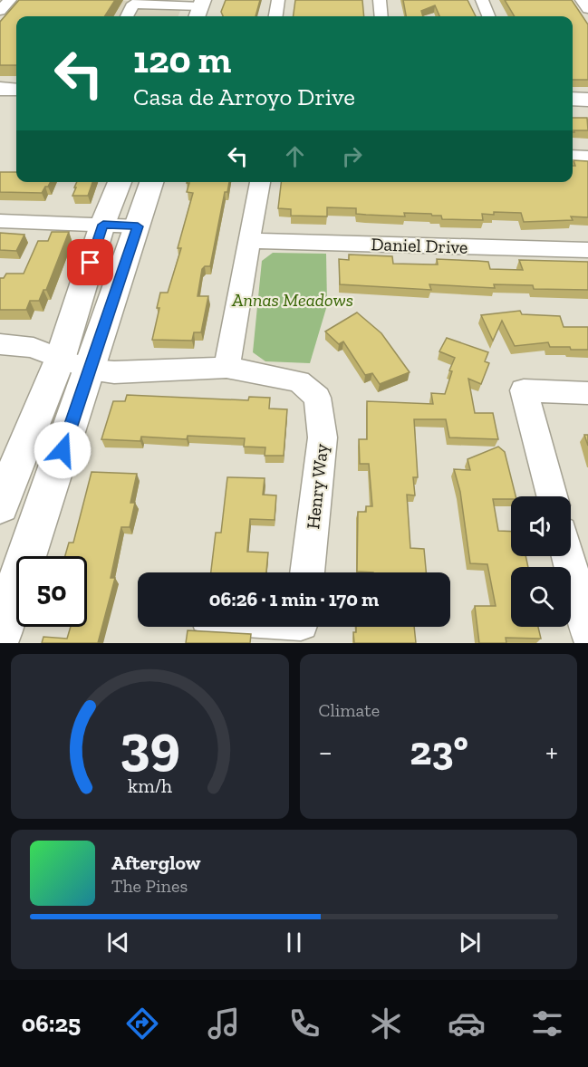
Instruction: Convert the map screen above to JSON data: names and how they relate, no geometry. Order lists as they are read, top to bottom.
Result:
{
  "streets": {
    "street": ["Daniel Drive", "Henry Way"]
  },
  "parks": ["Annas Meadows"],
  "page": {
    "turn": ["120 m", "Casa de Arroyo Drive"],
    "limit": "50",
    "trip": "06:26 · 1 min · 170 m",
    "tile": "Climate",
    "heat": ["−", "23°", "+"],
    "song": ["Afterglow", "The Pines"],
    "tabs": "06:25",
    "gauge": ["39", "km/h"]
  }
}
